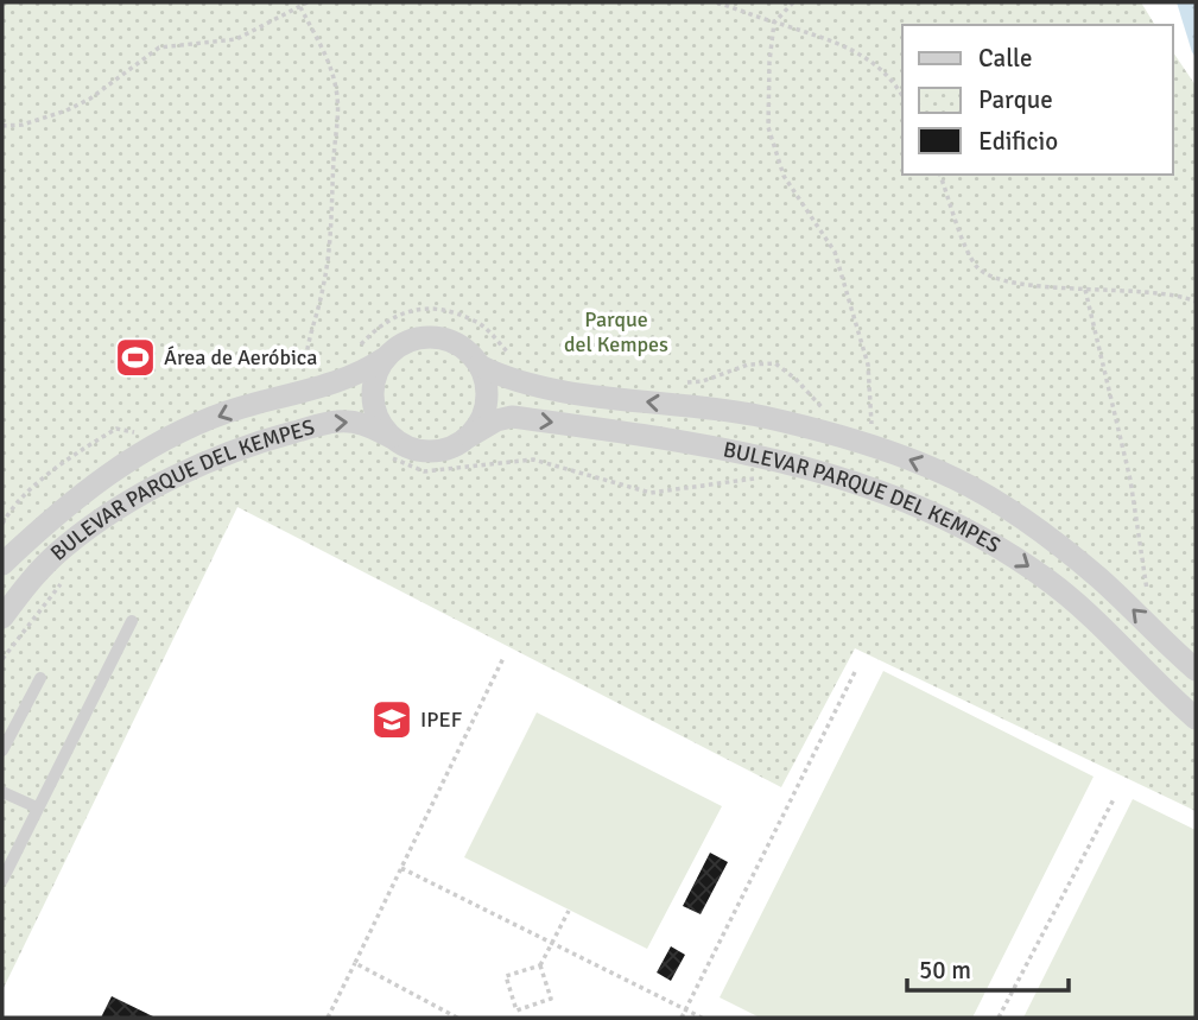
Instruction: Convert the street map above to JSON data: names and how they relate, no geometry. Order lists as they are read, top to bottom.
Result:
{
  "streets": {
    "street": ["BULEVAR PARQUE DEL KEMPES"]
  },
  "parks": ["Parque del Kempes"],
  "places": {
    "sports": ["Área de Aeróbica"],
    "school or university": ["IPEF"]
  },
  "legend": ["Calle", "Parque", "Edificio"],
  "scale_bar": "50 m"
}
